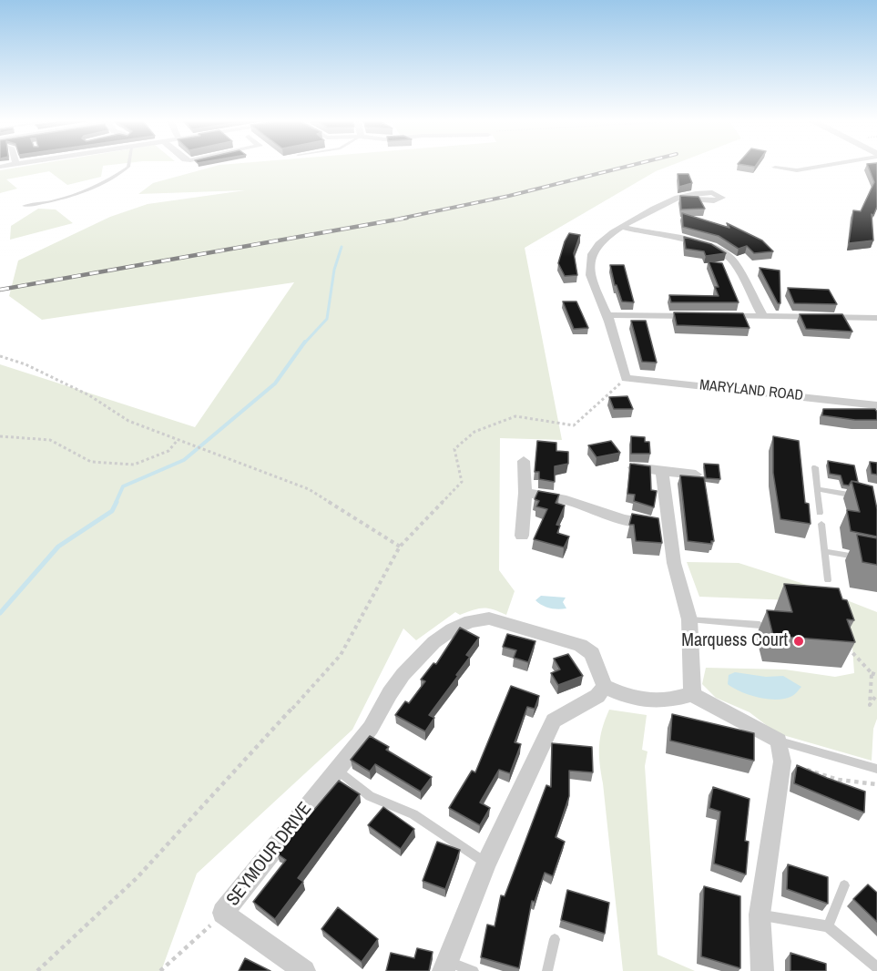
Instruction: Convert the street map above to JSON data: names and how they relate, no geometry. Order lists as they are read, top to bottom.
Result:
{
  "streets": {
    "street": ["MARYLAND ROAD", "SEYMOUR DRIVE"]
  },
  "places": ["Marquess Court"]
}
